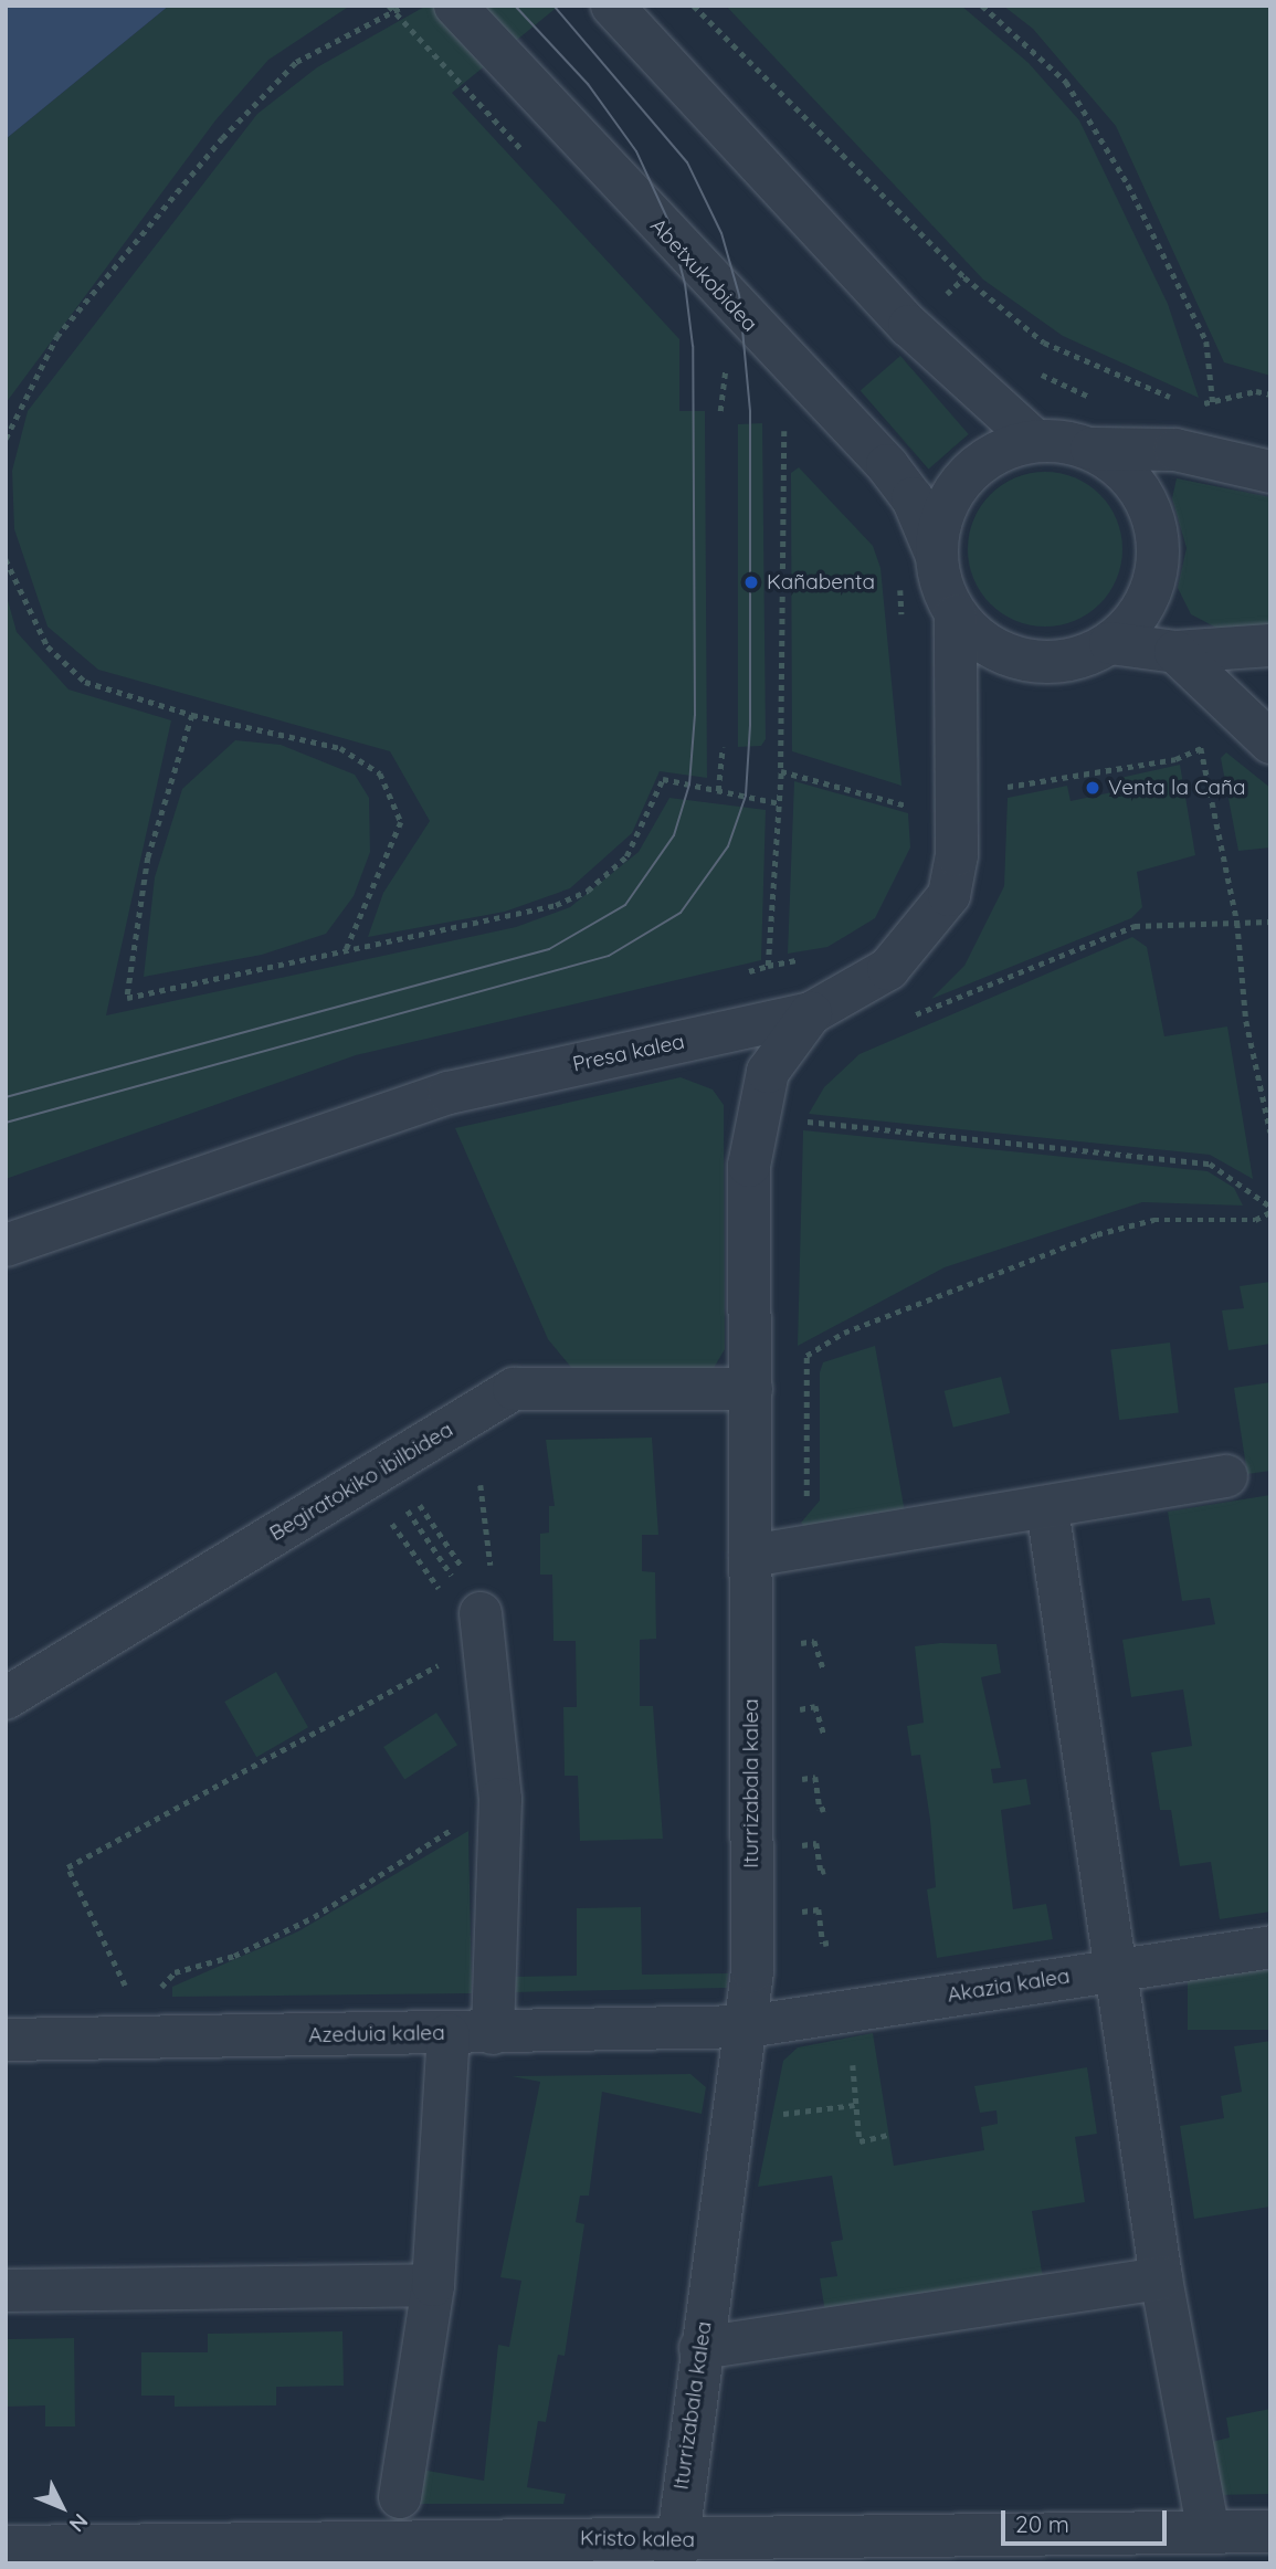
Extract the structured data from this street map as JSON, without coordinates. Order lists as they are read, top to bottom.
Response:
{
  "streets": {
    "street": [
      "Abetxukobidea",
      "Presa kalea",
      "Begiratokiko ibilbidea",
      "Iturrizabala kalea",
      "Akazia kalea",
      "Azeduia kalea",
      "Kristo kalea"
    ]
  },
  "crossings": [
    ["Abetxukobidea", "Presa kalea"],
    ["Presa kalea", "Iturrizabala kalea"],
    ["Begiratokiko ibilbidea", "Iturrizabala kalea"],
    ["Iturrizabala kalea", "Akazia kalea"],
    ["Iturrizabala kalea", "Azeduia kalea"],
    ["Iturrizabala kalea", "Kristo kalea"],
    ["Akazia kalea", "Azeduia kalea"]
  ],
  "places": ["Kañabenta", "Venta la Caña"],
  "scale_bar": "20 m",
  "north": "bottom right"
}
